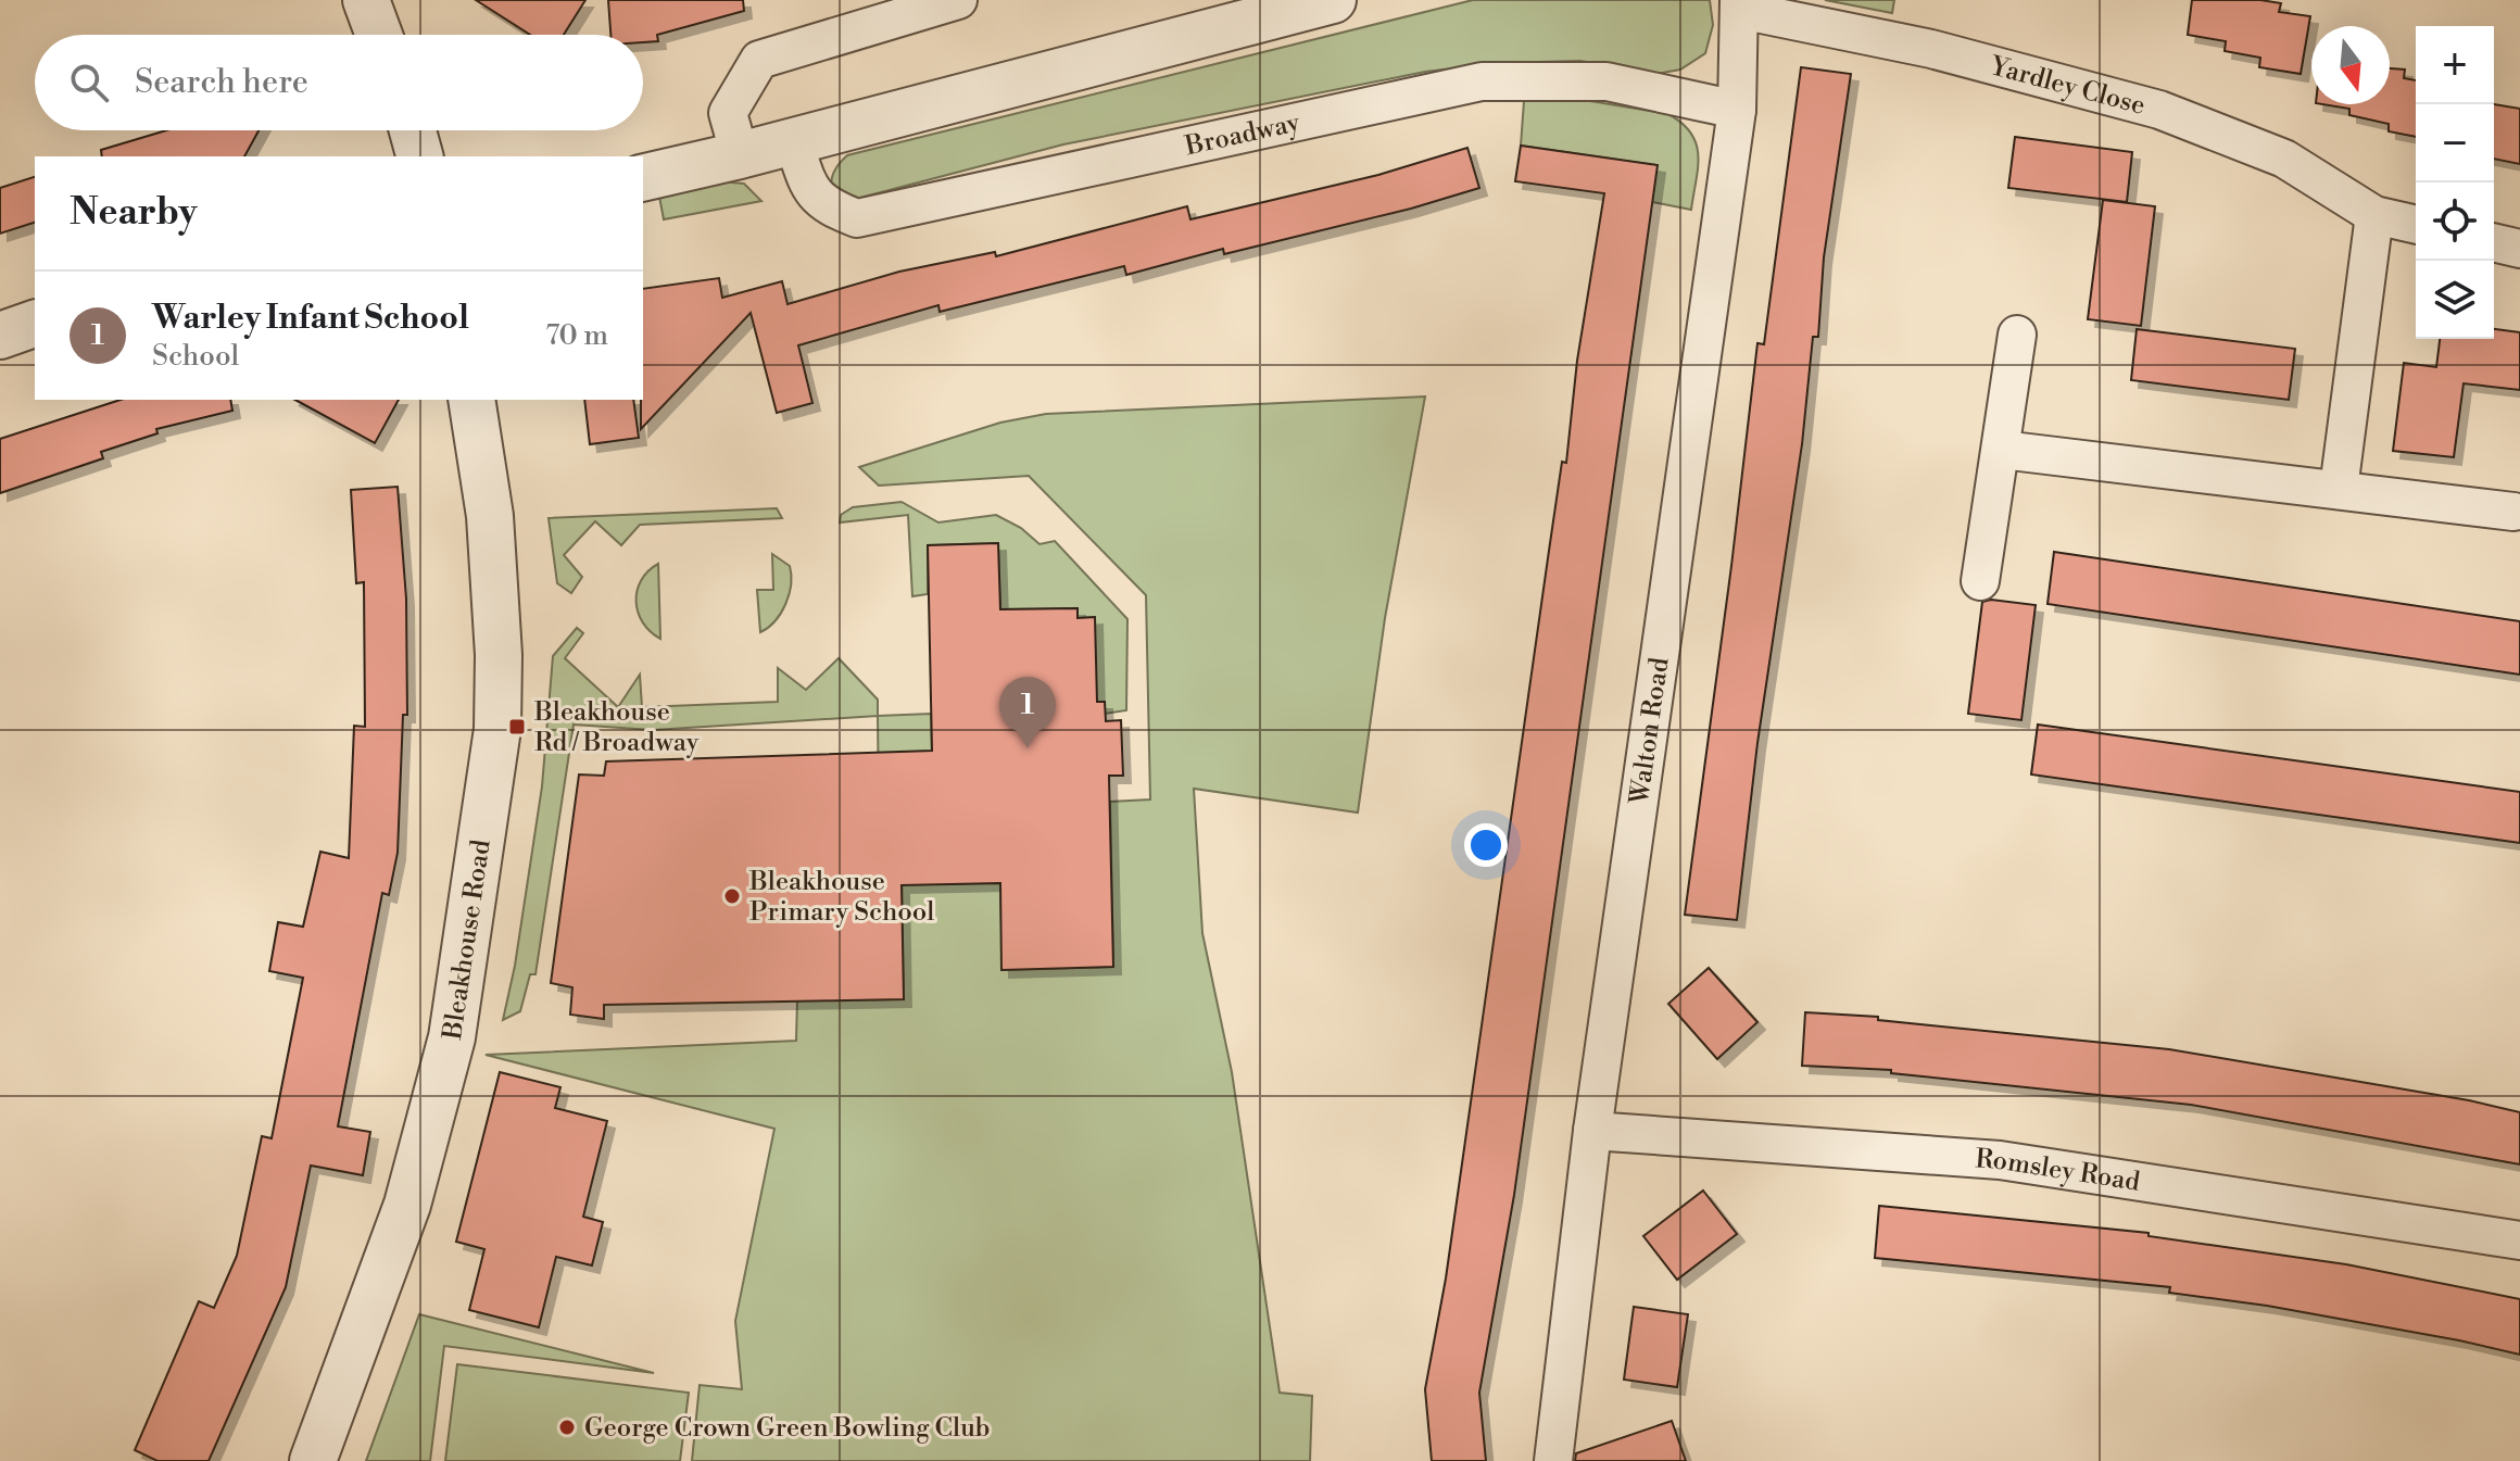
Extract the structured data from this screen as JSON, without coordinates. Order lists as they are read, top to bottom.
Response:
{
  "streets": {
    "street": [
      "Yardley Close",
      "Broadway",
      "Walton Road",
      "Bleakhouse Road",
      "Romsley Road"
    ]
  },
  "crossings": [
    ["Yardley Close", "Walton Road"],
    ["Broadway", "Walton Road"],
    ["Walton Road", "Romsley Road"]
  ],
  "places": {
    "transit": ["Bleakhouse Rd / Broadway"],
    "other": ["Bleakhouse Primary School", "George Crown Green Bowling Club"]
  },
  "north": "bottom",
  "page": {
    "map_buttons": ["+", "−"],
    "search": "Search here",
    "heading": "Nearby",
    "list": [
      {
        "mark": "1",
        "name": "Warley Infant School",
        "note": "School",
        "value": "70 m"
      }
    ],
    "pins": "1"
  }
}
